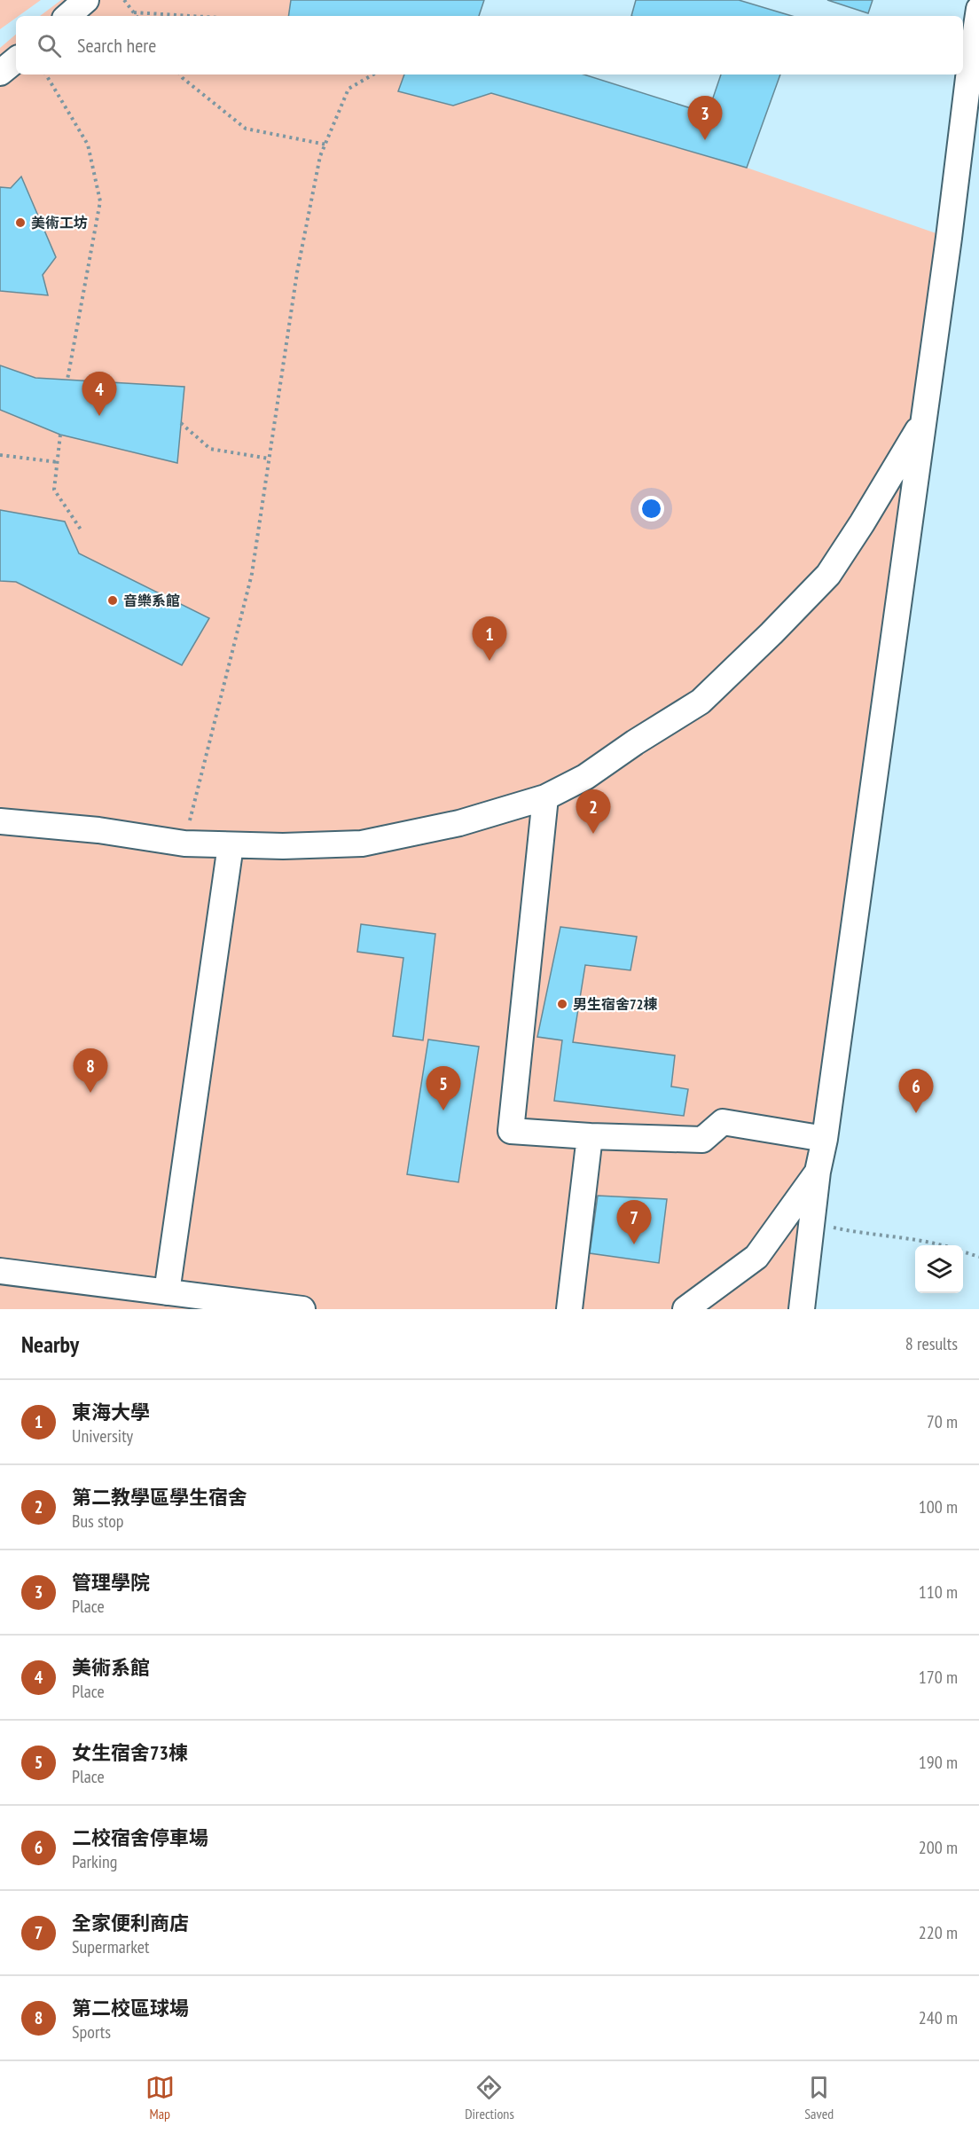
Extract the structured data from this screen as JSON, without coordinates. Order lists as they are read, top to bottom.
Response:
{
  "places": ["美術工坊", "音樂系館", "男生宿舍72棟"],
  "page": {
    "search": "Search here",
    "pins": [
      "3",
      "4",
      "1",
      "2",
      "8",
      "5",
      "6",
      "7"
    ],
    "heading": ["Nearby", "8 results"],
    "list": [
      {
        "mark": "1",
        "name": "東海大學",
        "note": "University",
        "value": "70 m"
      },
      {
        "mark": "2",
        "name": "第二教學區學生宿舍",
        "note": "Bus stop",
        "value": "100 m"
      },
      {
        "mark": "3",
        "name": "管理學院",
        "note": "Place",
        "value": "110 m"
      },
      {
        "mark": "4",
        "name": "美術系館",
        "note": "Place",
        "value": "170 m"
      },
      {
        "mark": "5",
        "name": "女生宿舍73棟",
        "note": "Place",
        "value": "190 m"
      },
      {
        "mark": "6",
        "name": "二校宿舍停車場",
        "note": "Parking",
        "value": "200 m"
      },
      {
        "mark": "7",
        "name": "全家便利商店",
        "note": "Supermarket",
        "value": "220 m"
      },
      {
        "mark": "8",
        "name": "第二校區球場",
        "note": "Sports",
        "value": "240 m"
      }
    ],
    "nav": ["Map", "Directions", "Saved"]
  }
}
